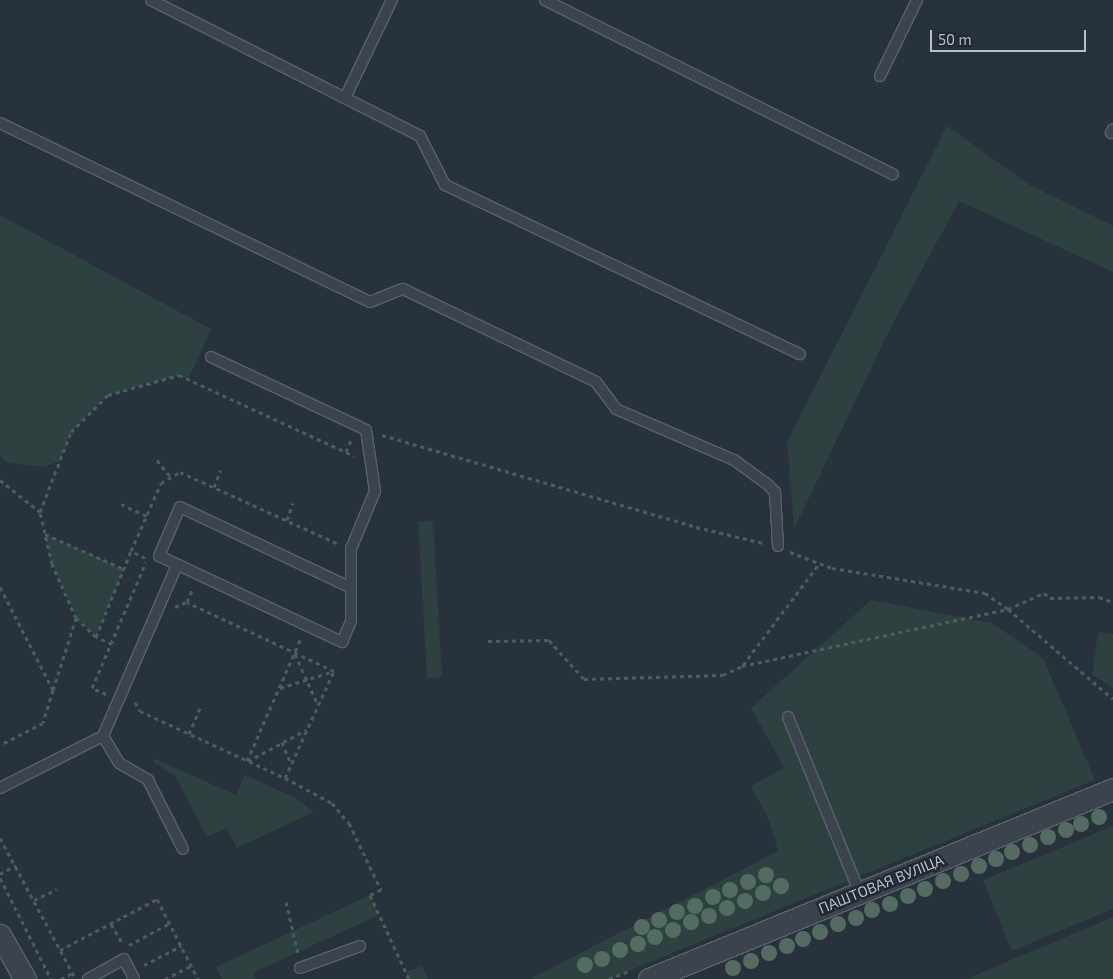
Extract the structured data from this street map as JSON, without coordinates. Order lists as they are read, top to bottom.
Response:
{
  "streets": {
    "street": ["ПАШТОВАЯ ВУЛІЦА"]
  },
  "scale_bar": "50 m"
}
